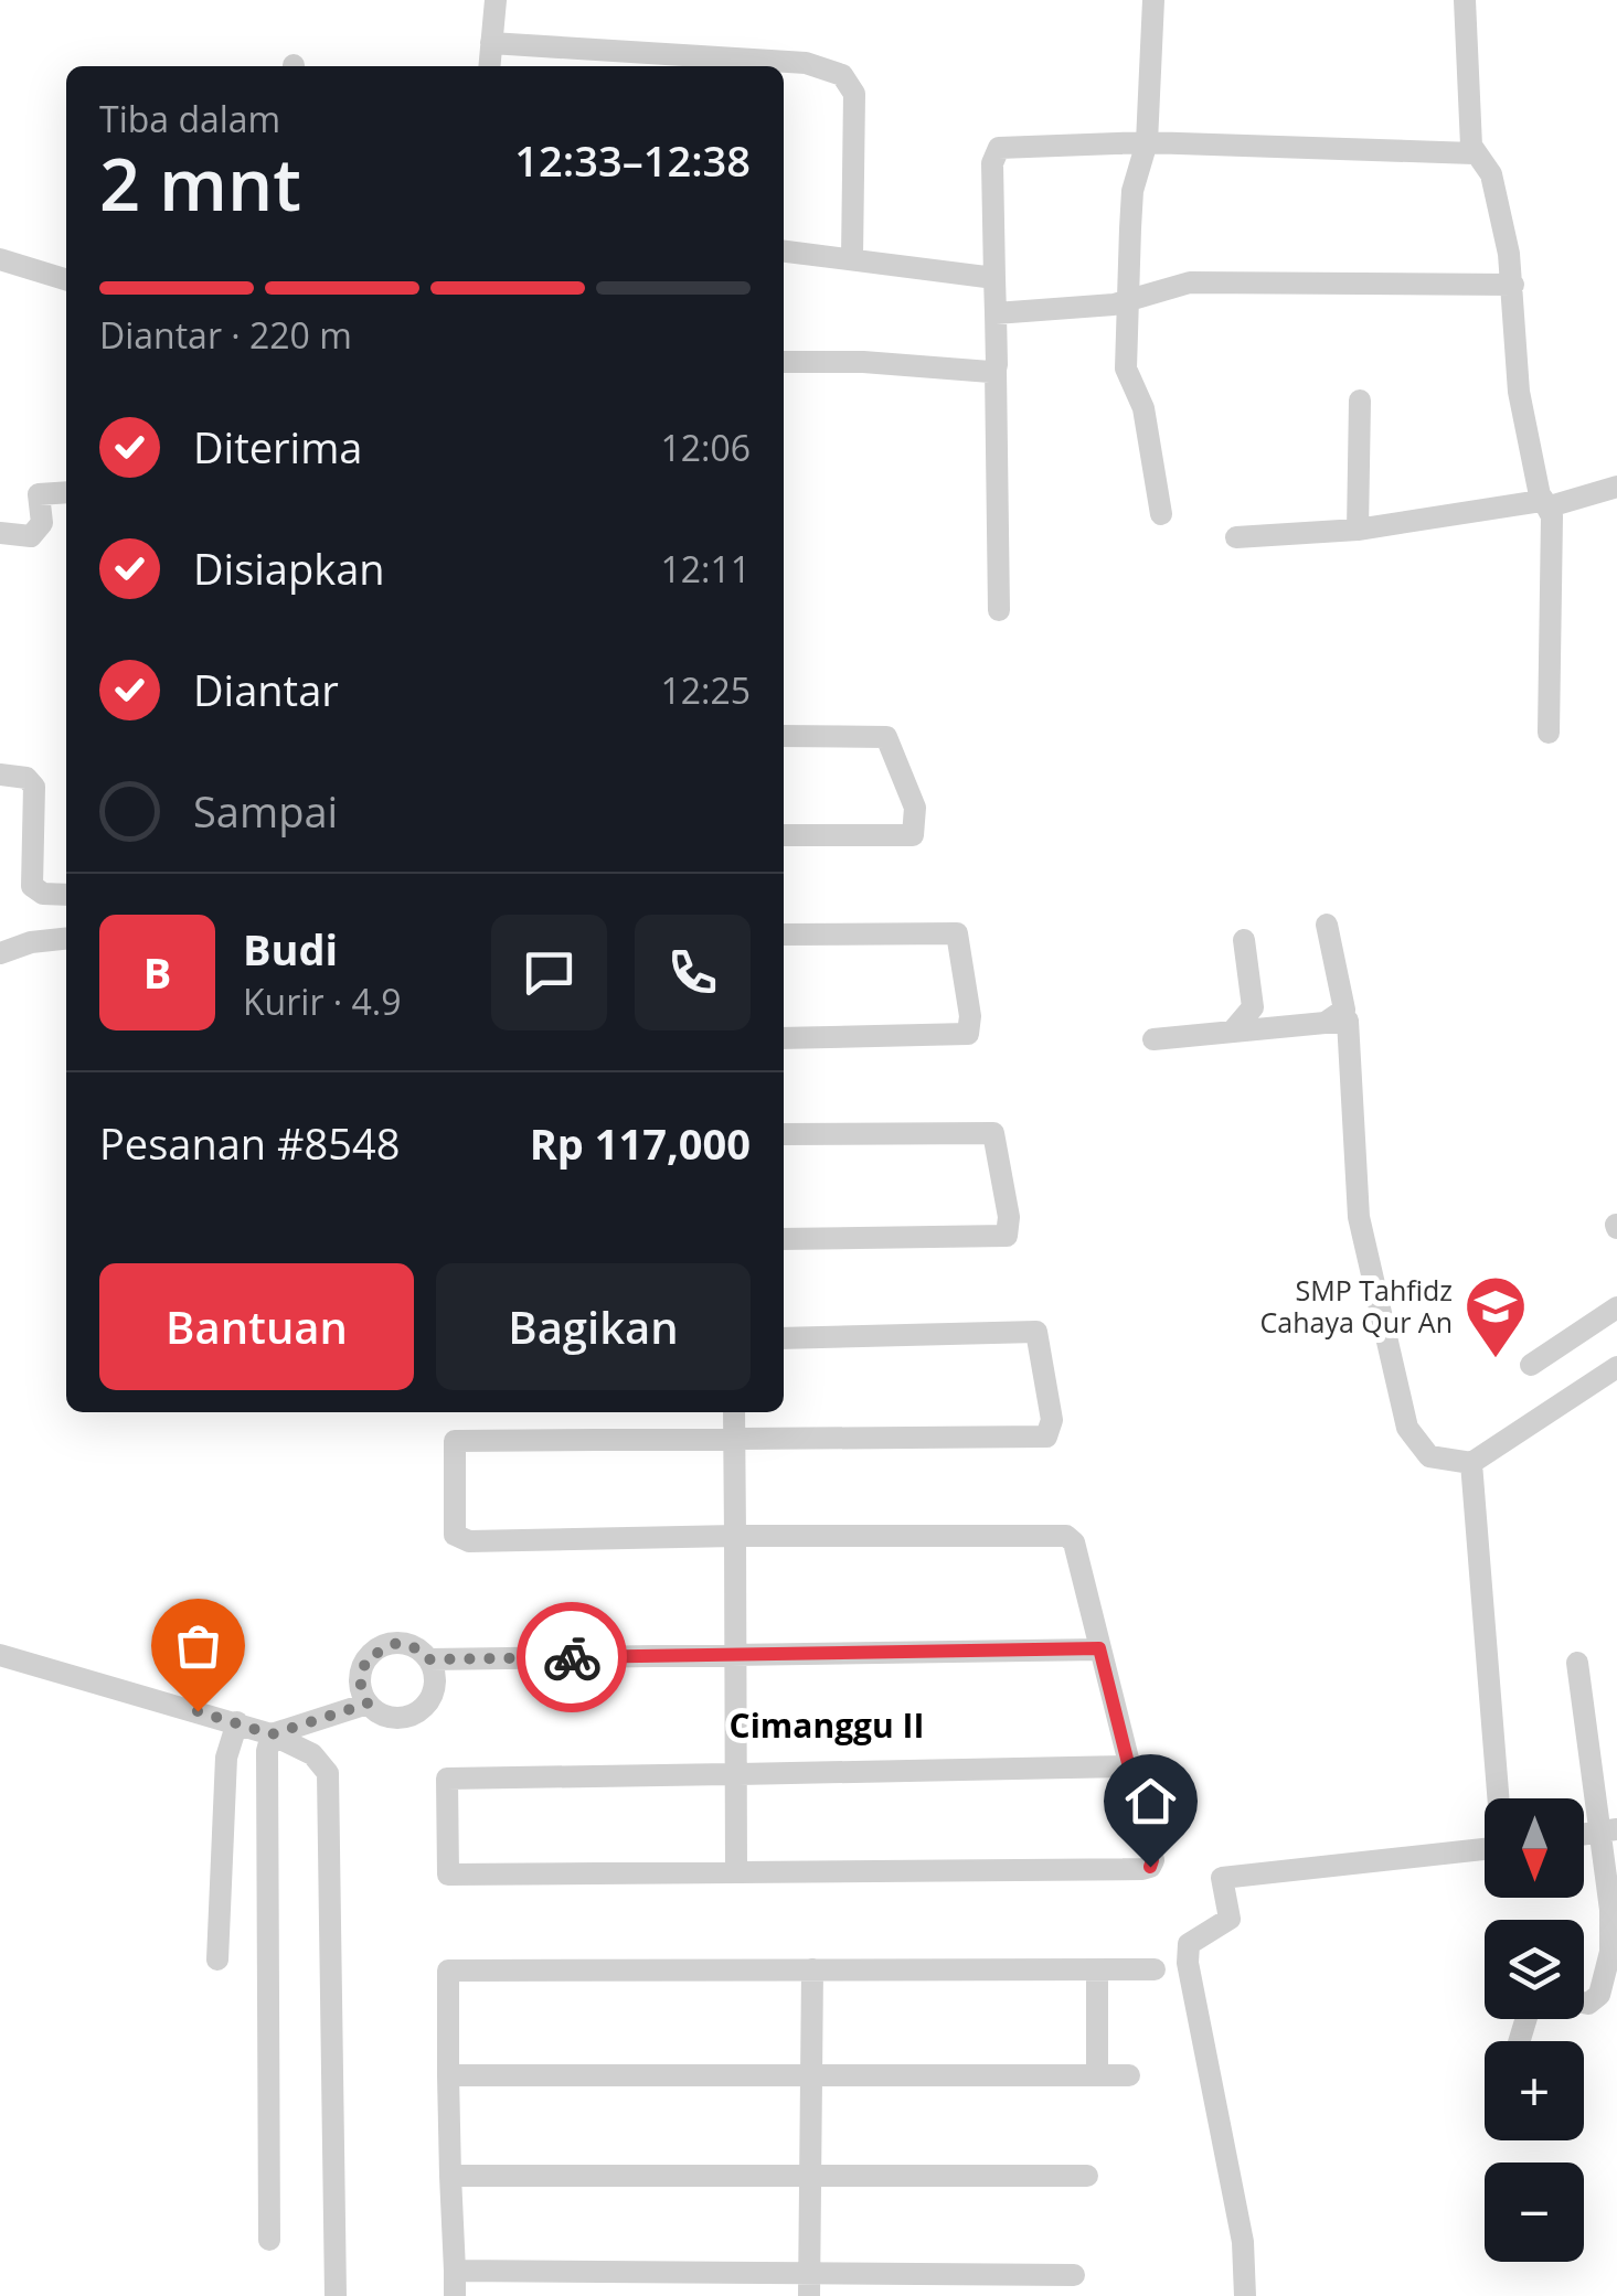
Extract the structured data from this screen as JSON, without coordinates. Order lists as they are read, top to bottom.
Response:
{
  "districts": ["Cimanggu II"],
  "places": {
    "school or university": ["SMP Tahfidz Cahaya Qur An"]
  },
  "north": "bottom",
  "page": {
    "heading": ["2 mnt", "Tiba dalam", "12:33–12:38"],
    "panel": [
      "Budi",
      "Kurir · 4.9",
      "Pesanan #8548",
      "Rp 117,000"
    ],
    "bar": "Diantar · 220 m",
    "list": [
      ["Diterima", "12:06"],
      ["Disiapkan", "12:11"],
      ["Diantar", "12:25"],
      "Sampai"
    ],
    "round": "B",
    "buttons": ["Bantuan", "Bagikan"],
    "map_buttons": ["+", "−"]
  }
}
